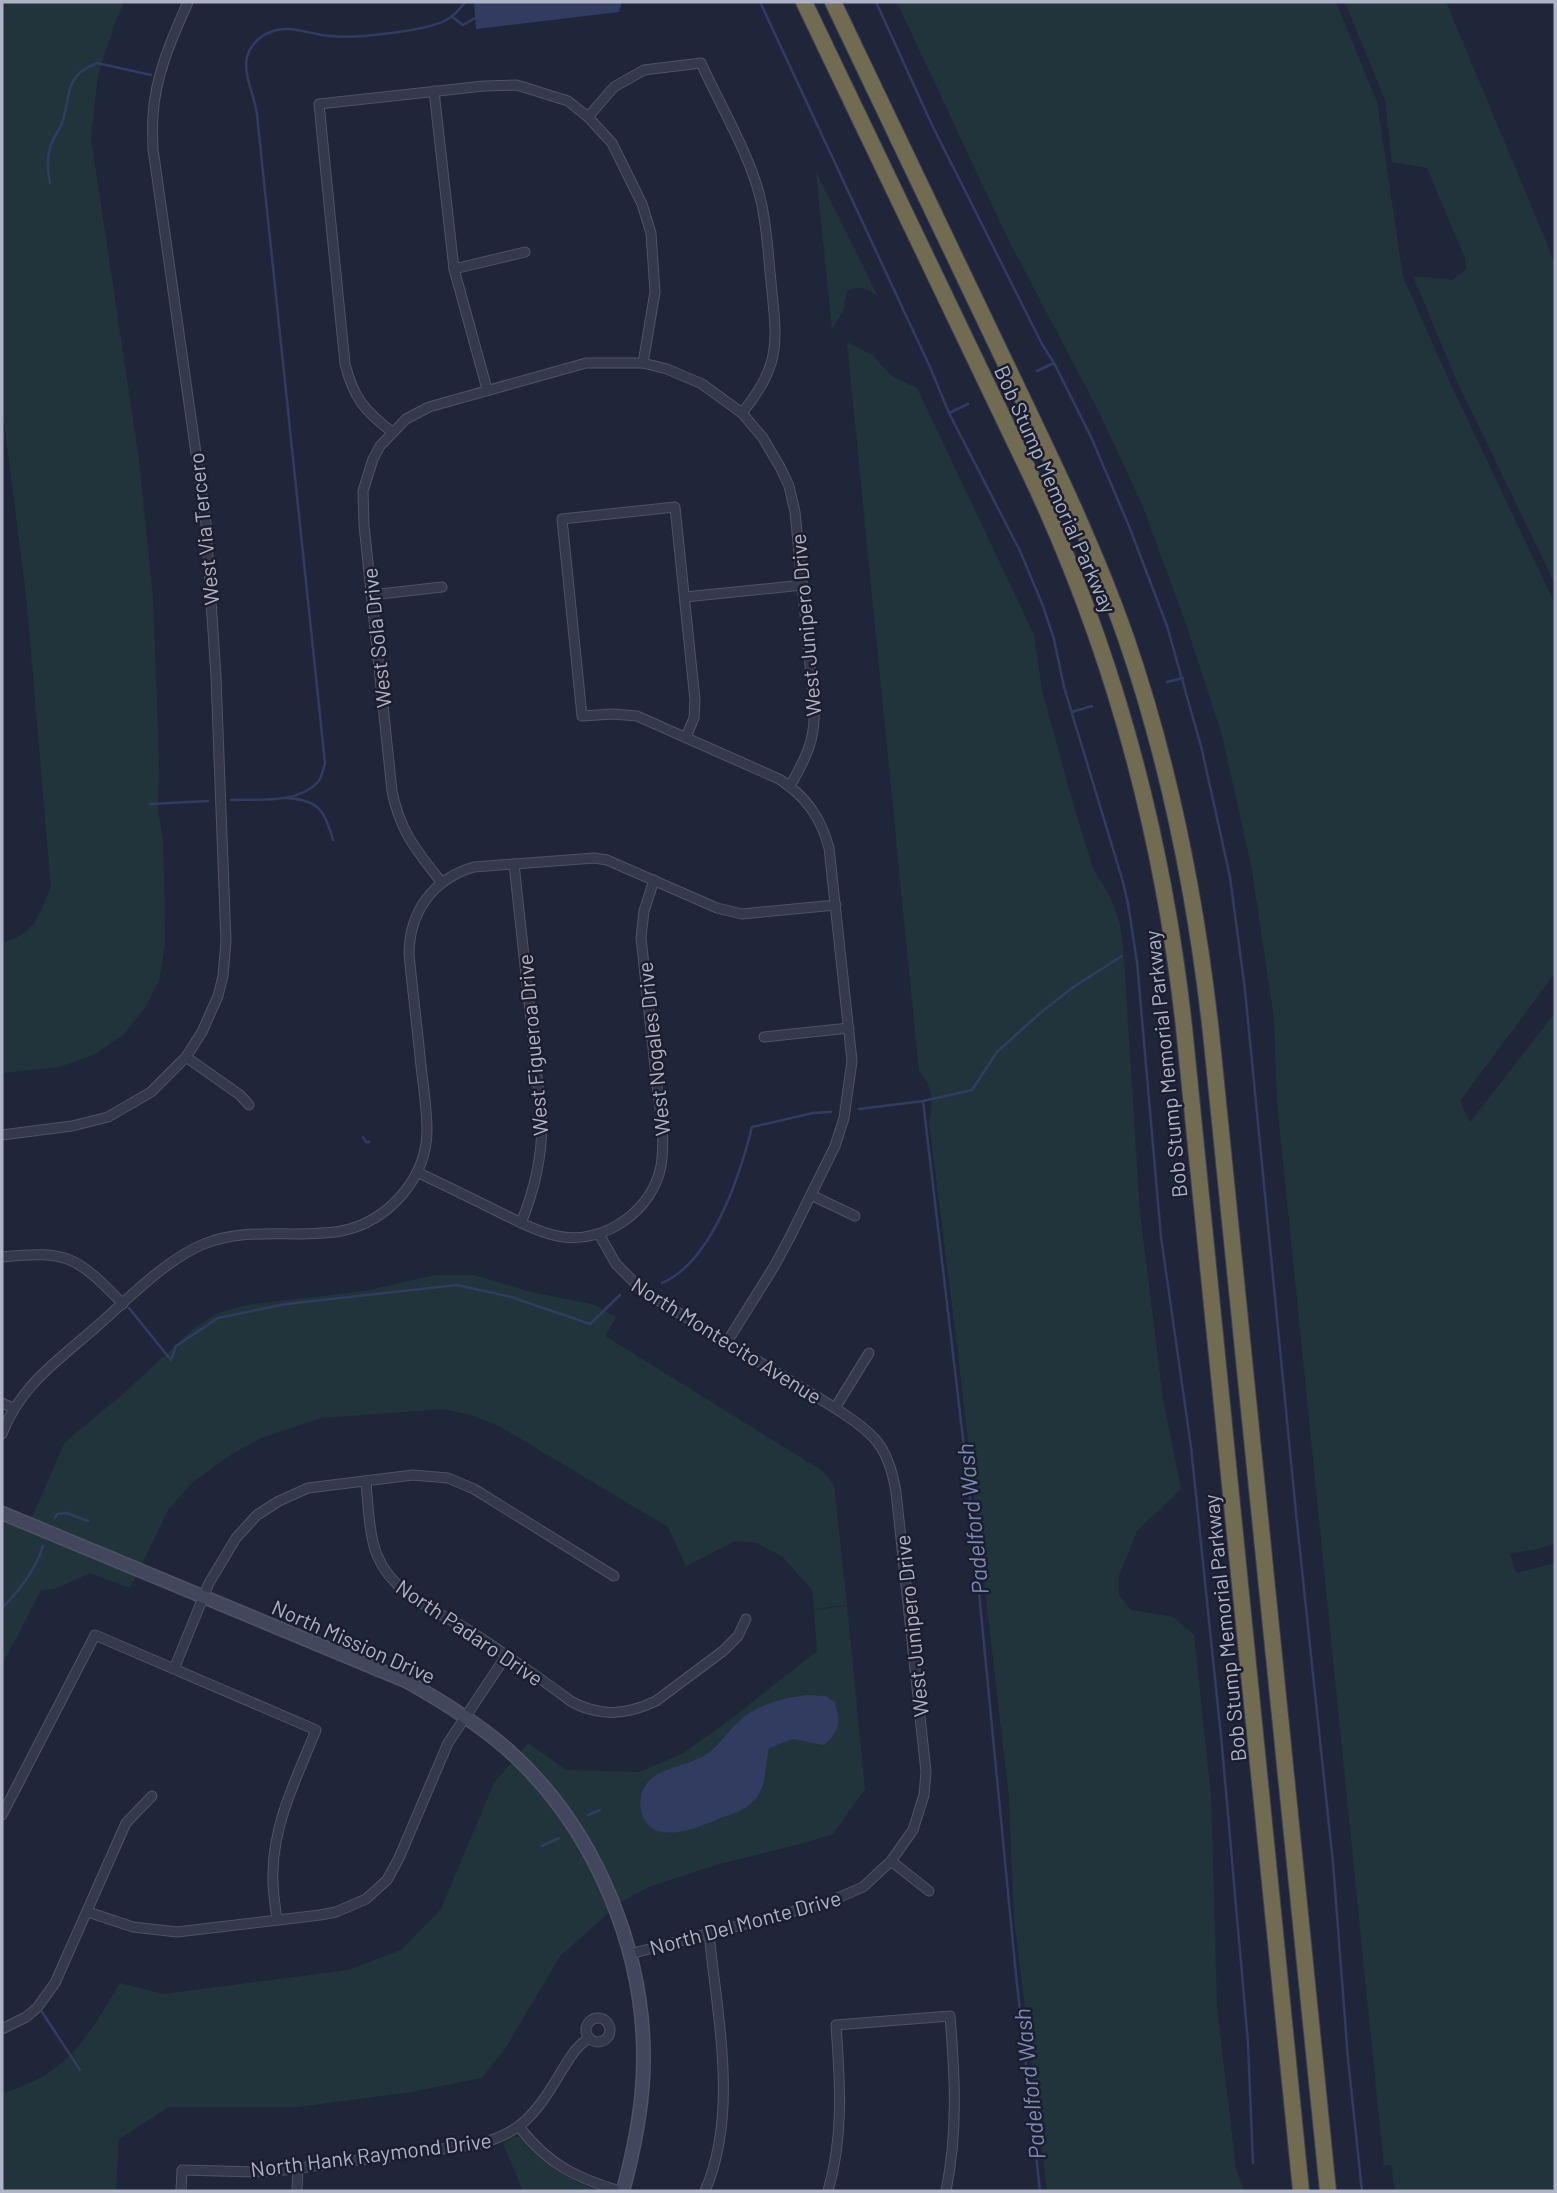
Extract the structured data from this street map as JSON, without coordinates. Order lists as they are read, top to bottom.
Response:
{
  "streets": {
    "highway": ["Bob Stump Memorial Parkway"],
    "street": [
      "West Via Tercero",
      "West Junipero Drive",
      "West Sola Drive",
      "West Figueroa Drive",
      "West Nogales Drive",
      "North Montecito Avenue",
      "North Padaro Drive",
      "North Mission Drive",
      "North Del Monte Drive",
      "North Hank Raymond Drive"
    ]
  },
  "crossings": [
    ["West Junipero Drive", "West Sola Drive"],
    ["West Junipero Drive", "North Montecito Avenue"],
    ["West Junipero Drive", "North Del Monte Drive"],
    ["West Nogales Drive", "North Montecito Avenue"],
    ["North Mission Drive", "North Del Monte Drive"],
    ["North Mission Drive", "North Hank Raymond Drive"]
  ],
  "water": ["Padelford Wash"]
}
